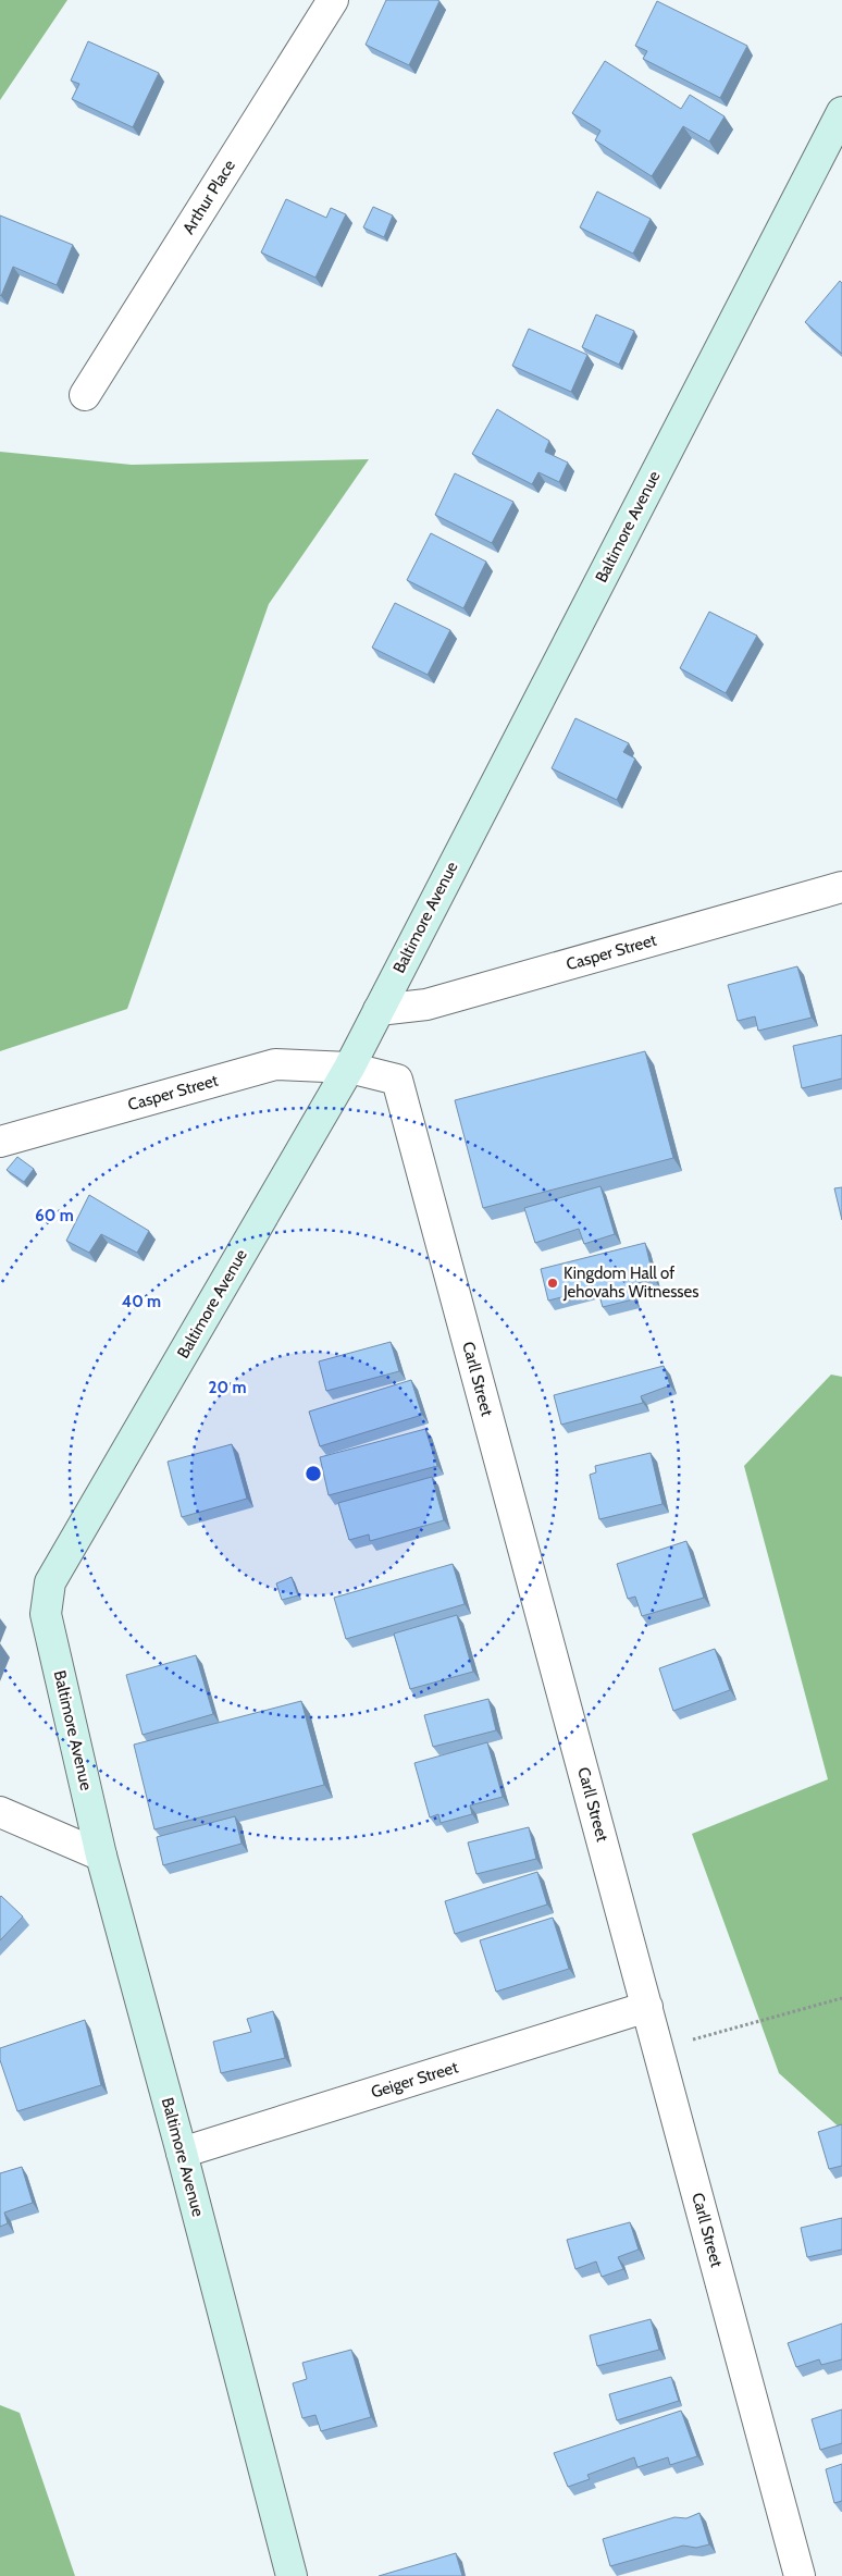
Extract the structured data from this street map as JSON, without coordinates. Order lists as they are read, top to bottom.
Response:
{
  "streets": {
    "street": [
      "Arthur Place",
      "Baltimore Avenue",
      "Casper Street",
      "Carll Street",
      "Geiger Street"
    ]
  },
  "crossings": [
    ["Baltimore Avenue", "Casper Street"],
    ["Baltimore Avenue", "Carll Street"],
    ["Baltimore Avenue", "Geiger Street"],
    ["Casper Street", "Carll Street"],
    ["Carll Street", "Geiger Street"]
  ],
  "places": ["Kingdom Hall of Jehovahs Witnesses"],
  "rings": ["60 m", "40 m", "20 m"]
}
